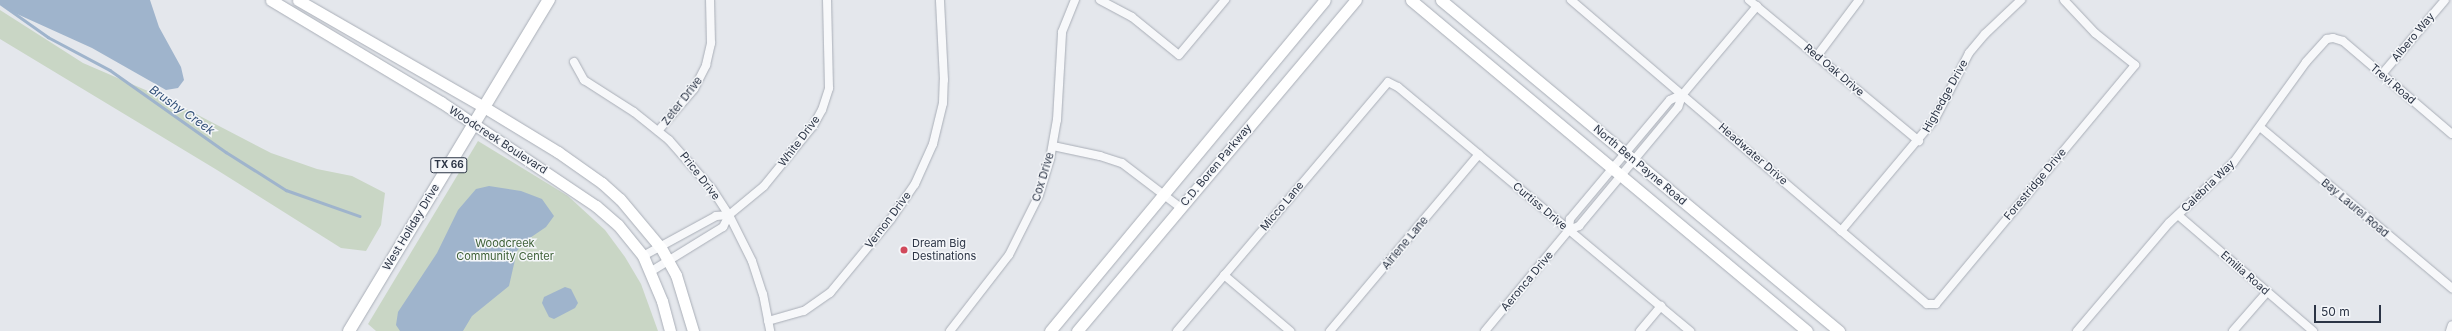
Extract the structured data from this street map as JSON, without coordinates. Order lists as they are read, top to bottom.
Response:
{
  "streets": {
    "main road": ["TX 66", "West Holiday Drive"],
    "street": [
      "Albero Way",
      "Red Oak Drive",
      "Trevi Road",
      "Highedge Drive",
      "Zeter Drive",
      "Woodcreek Boulevard",
      "White Drive",
      "Headwater Drive",
      "C.D. Boren Parkway",
      "North Ben Payne Road",
      "Price Drive",
      "Cox Drive",
      "Forestridge Drive",
      "Calebria Way",
      "Micco Lane",
      "Curtiss Drive",
      "Bay Laurel Road",
      "Vernon Drive",
      "Airlene Lane",
      "Emilia Road",
      "Aeronca Drive"
    ]
  },
  "crossings": [
    ["Albero Way", "Trevi Road"],
    ["Red Oak Drive", "Highedge Drive"],
    ["Red Oak Drive", "Aeronca Drive"],
    ["Trevi Road", "Calebria Way"],
    ["Highedge Drive", "Headwater Drive"],
    ["Zeter Drive", "Price Drive"],
    ["Woodcreek Boulevard", "White Drive"],
    ["Woodcreek Boulevard", "West Holiday Drive"],
    ["White Drive", "Price Drive"],
    ["Headwater Drive", "Forestridge Drive"],
    ["Headwater Drive", "Aeronca Drive"],
    ["North Ben Payne Road", "Aeronca Drive"],
    ["Price Drive", "Vernon Drive"],
    ["Calebria Way", "Bay Laurel Road"],
    ["Calebria Way", "Emilia Road"],
    ["Micco Lane", "Curtiss Drive"],
    ["Curtiss Drive", "Airlene Lane"],
    ["Curtiss Drive", "Aeronca Drive"]
  ],
  "water": ["Brushy Creek"],
  "parks": ["Woodcreek Community Center"],
  "places": ["Dream Big Destinations"],
  "scale_bar": "50 m"
}
